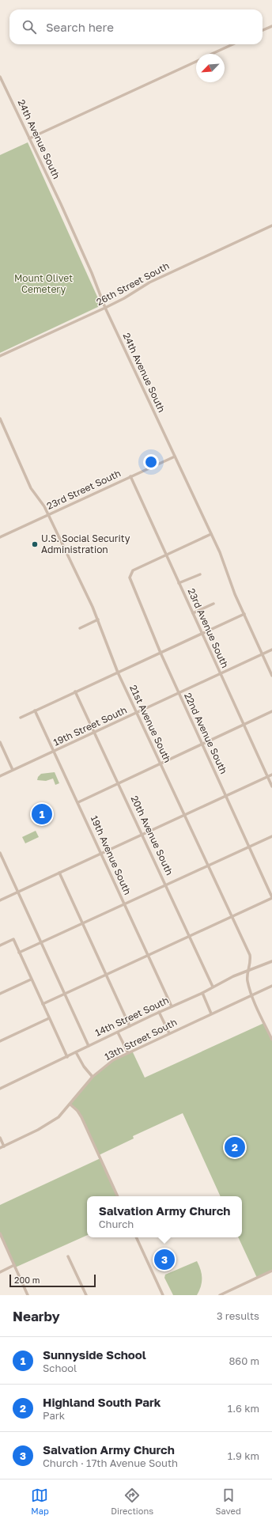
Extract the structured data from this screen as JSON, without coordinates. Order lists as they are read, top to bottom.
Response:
{
  "streets": {
    "street": [
      "24th Avenue South",
      "26th Street South",
      "23rd Street South",
      "23rd Avenue South",
      "21st Avenue South",
      "19th Street South",
      "22nd Avenue South",
      "20th Avenue South",
      "19th Avenue South",
      "14th Street South",
      "13th Street South"
    ]
  },
  "crossings": [
    ["24th Avenue South", "26th Street South"],
    ["24th Avenue South", "23rd Street South"],
    ["24th Avenue South", "19th Street South"],
    ["23rd Street South", "23rd Avenue South"],
    ["23rd Street South", "21st Avenue South"],
    ["23rd Avenue South", "19th Street South"],
    ["23rd Avenue South", "22nd Avenue South"],
    ["21st Avenue South", "19th Street South"],
    ["21st Avenue South", "14th Street South"],
    ["21st Avenue South", "13th Street South"],
    ["19th Street South", "22nd Avenue South"],
    ["19th Street South", "20th Avenue South"],
    ["19th Street South", "19th Avenue South"],
    ["20th Avenue South", "14th Street South"],
    ["19th Avenue South", "14th Street South"]
  ],
  "parks": ["Mount Olivet Cemetery"],
  "places": ["U.S. Social Security Administration"],
  "scale_bar": "200 m",
  "north": "bottom left",
  "page": {
    "search": "Search here",
    "pins": ["1", "2", "3"],
    "popup": ["Salvation Army Church", "Church"],
    "scale": "200 m",
    "heading": ["Nearby", "3 results"],
    "list": [
      {
        "mark": "1",
        "name": "Sunnyside School",
        "note": "School",
        "value": "860 m"
      },
      {
        "mark": "2",
        "name": "Highland South Park",
        "note": "Park",
        "value": "1.6 km"
      },
      {
        "mark": "3",
        "name": "Salvation Army Church",
        "note": "Church · 17th Avenue South",
        "value": "1.9 km"
      }
    ],
    "nav": ["Map", "Directions", "Saved"]
  }
}
